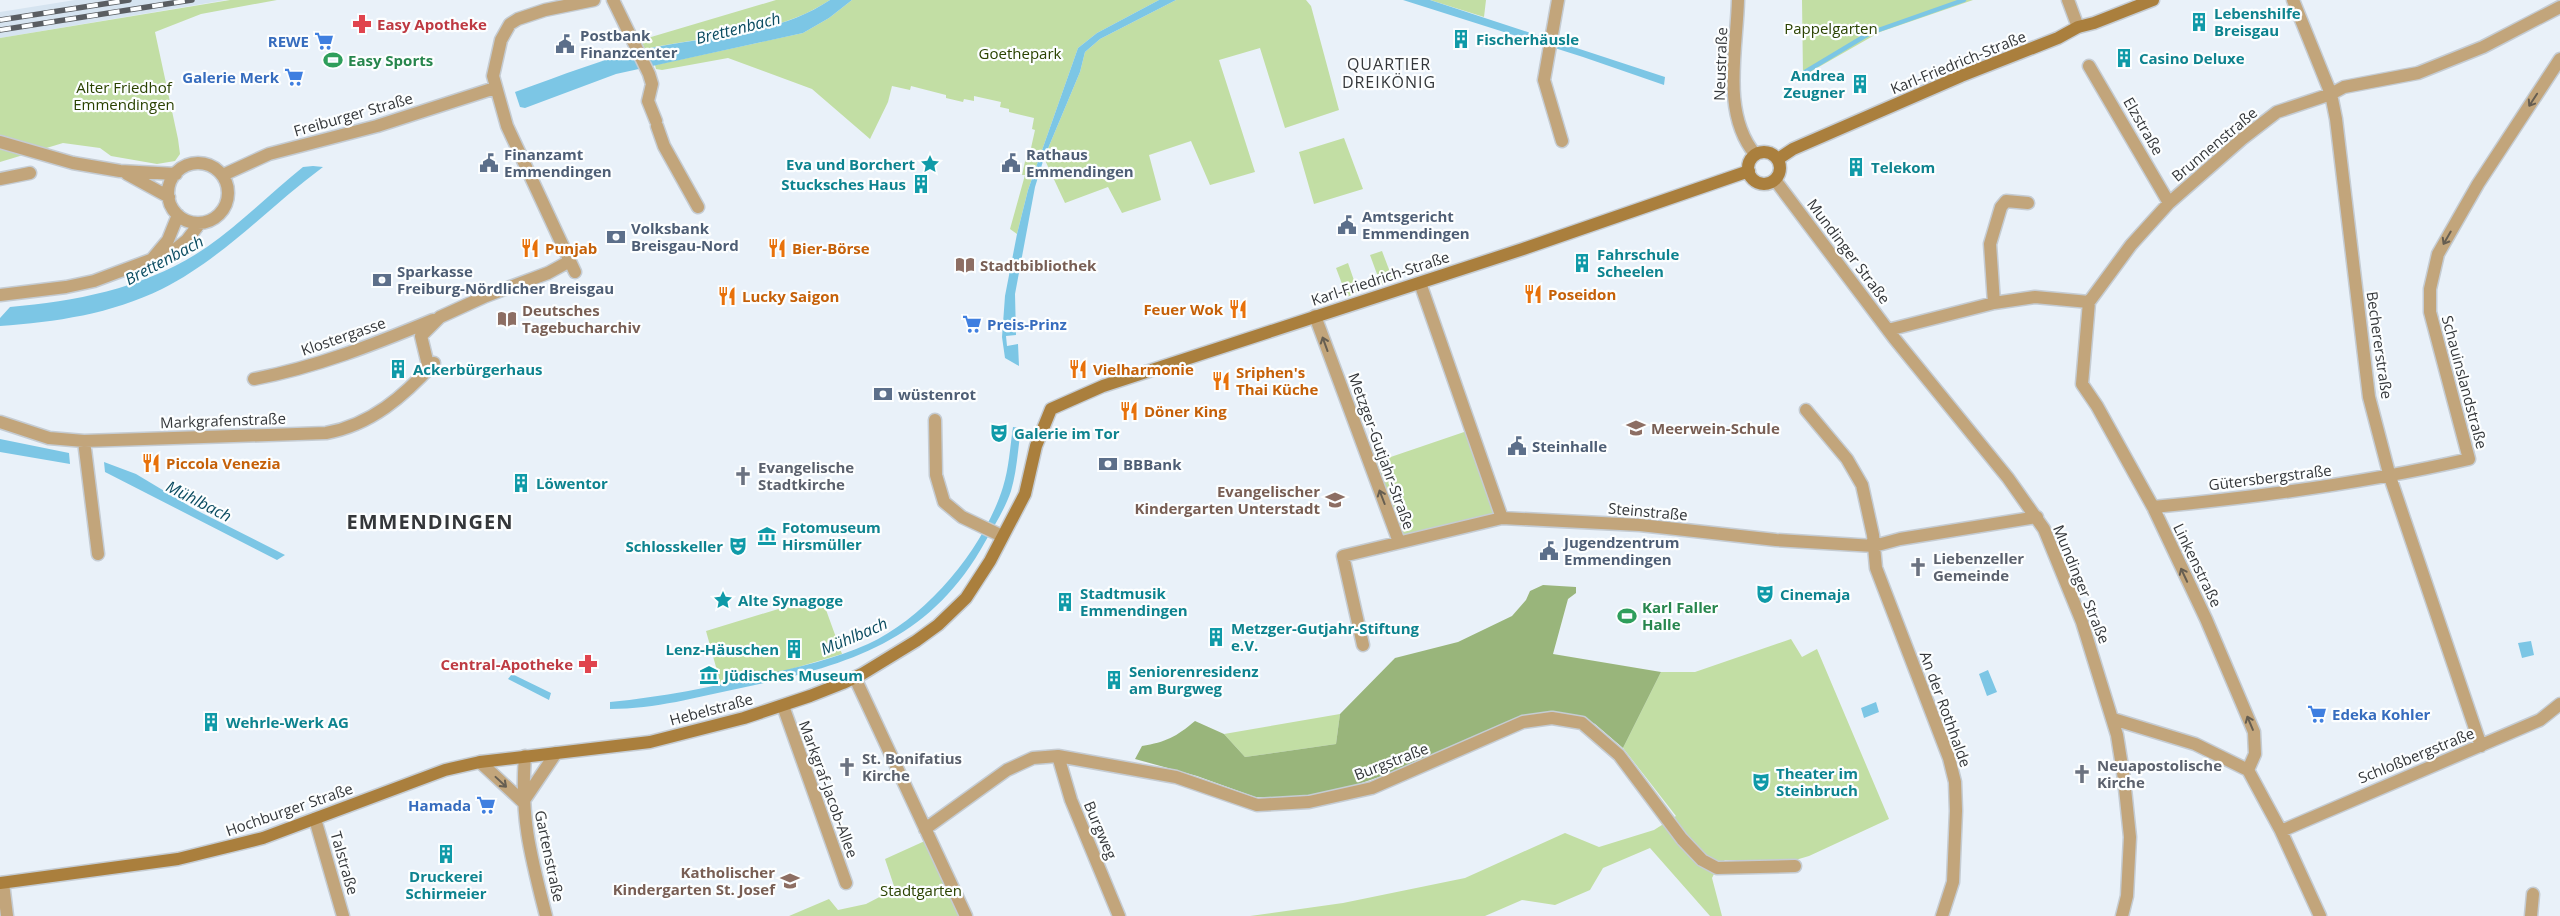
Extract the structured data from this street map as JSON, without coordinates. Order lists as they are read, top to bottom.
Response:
{
  "streets": {
    "street": [
      "Karl-Friedrich-Straße",
      "Neustraße",
      "Freiburger Straße",
      "Elzstraße",
      "Brunnenstraße",
      "Mundinger Straße",
      "Klostergasse",
      "Bechererstraße",
      "Schauinslandstraße",
      "Markgrafenstraße",
      "Metzger-Gutjahr-Straße",
      "Gütersbergstraße",
      "Steinstraße",
      "Linkenstraße",
      "Hebelstraße",
      "An der Rothhalde",
      "Schloßbergstraße",
      "Burgstraße",
      "Markgraf-Jacob-Allee",
      "Hochburger Straße",
      "Burgweg",
      "Gartenstraße",
      "Talstraße"
    ]
  },
  "crossings": [
    ["Karl-Friedrich-Straße", "Neustraße"],
    ["Karl-Friedrich-Straße", "Mundinger Straße"],
    ["Karl-Friedrich-Straße", "Metzger-Gutjahr-Straße"],
    ["Karl-Friedrich-Straße", "Hebelstraße"],
    ["Neustraße", "Mundinger Straße"],
    ["Freiburger Straße", "Markgrafenstraße"],
    ["Elzstraße", "Brunnenstraße"],
    ["Brunnenstraße", "Bechererstraße"],
    ["Brunnenstraße", "Linkenstraße"],
    ["Mundinger Straße", "Steinstraße"],
    ["Klostergasse", "Markgrafenstraße"],
    ["Bechererstraße", "Schauinslandstraße"],
    ["Bechererstraße", "Gütersbergstraße"],
    ["Bechererstraße", "Schloßbergstraße"],
    ["Schauinslandstraße", "Gütersbergstraße"],
    ["Metzger-Gutjahr-Straße", "Steinstraße"],
    ["Gütersbergstraße", "Linkenstraße"],
    ["Steinstraße", "An der Rothhalde"],
    ["Hebelstraße", "Markgraf-Jacob-Allee"],
    ["Hebelstraße", "Hochburger Straße"],
    ["Hebelstraße", "Gartenstraße"],
    ["Burgstraße", "Burgweg"],
    ["Hochburger Straße", "Gartenstraße"],
    ["Hochburger Straße", "Talstraße"]
  ],
  "one_way": ["Schauinslandstraße", "Linkenstraße"],
  "districts": ["QUARTIER DREIKÖNIG", "EMMENDINGEN"],
  "water": ["Brettenbach", "Mühlbach"],
  "parks": [
    "Pappelgarten",
    "Goethepark",
    "Alter Friedhof Emmendingen",
    "Stadtgarten"
  ],
  "places": {
    "building": [
      "Lebenshilfe Breisgau",
      "Fischerhäusle",
      "Casino Deluxe",
      "Andrea Zeugner",
      "Telekom",
      "Stucksches Haus",
      "Fahrschule Scheelen",
      "Ackerbürgerhaus",
      "Löwentor",
      "Stadtmusik Emmendingen",
      "Metzger-Gutjahr-Stiftung e.V.",
      "Lenz-Häuschen",
      "Seniorenresidenz am Burgweg",
      "Wehrle-Werk AG",
      "Druckerei Schirmeier"
    ],
    "pharmacy": ["Easy Apotheke", "Central-Apotheke"],
    "supermarket": [
      "REWE",
      "Galerie Merk",
      "Preis-Prinz",
      "Edeka Kohler",
      "Hamada"
    ],
    "public building": [
      "Postbank Finanzcenter",
      "Finanzamt Emmendingen",
      "Rathaus Emmendingen",
      "Amtsgericht Emmendingen",
      "Steinhalle",
      "Jugendzentrum Emmendingen"
    ],
    "sports": ["Easy Sports", "Karl Faller Halle"],
    "place": ["Eva und Borchert", "Alte Synagoge"],
    "bank": [
      "Volksbank Breisgau-Nord",
      "Sparkasse Freiburg-Nördlicher Breisgau",
      "wüstenrot",
      "BBBank"
    ],
    "restaurant": [
      "Punjab",
      "Bier-Börse",
      "Poseidon",
      "Lucky Saigon",
      "Feuer Wok",
      "Vielharmonie",
      "Sriphen's Thai Küche",
      "Döner King",
      "Piccola Venezia"
    ],
    "library": ["Stadtbibliothek", "Deutsches Tagebucharchiv"],
    "school or university": ["Meerwein-Schule", "Evangelischer Kindergarten Unterstadt", "Katholischer Kindergarten St. Josef"],
    "theatre": [
      "Galerie im Tor",
      "Schlosskeller",
      "Cinemaja",
      "Theater im Steinbruch"
    ],
    "church": [
      "Evangelische Stadtkirche",
      "Liebenzeller Gemeinde",
      "St. Bonifatius Kirche",
      "Neuapostolische Kirche"
    ],
    "museum": ["Fotomuseum Hirsmüller", "Jüdisches Museum"]
  }
}
